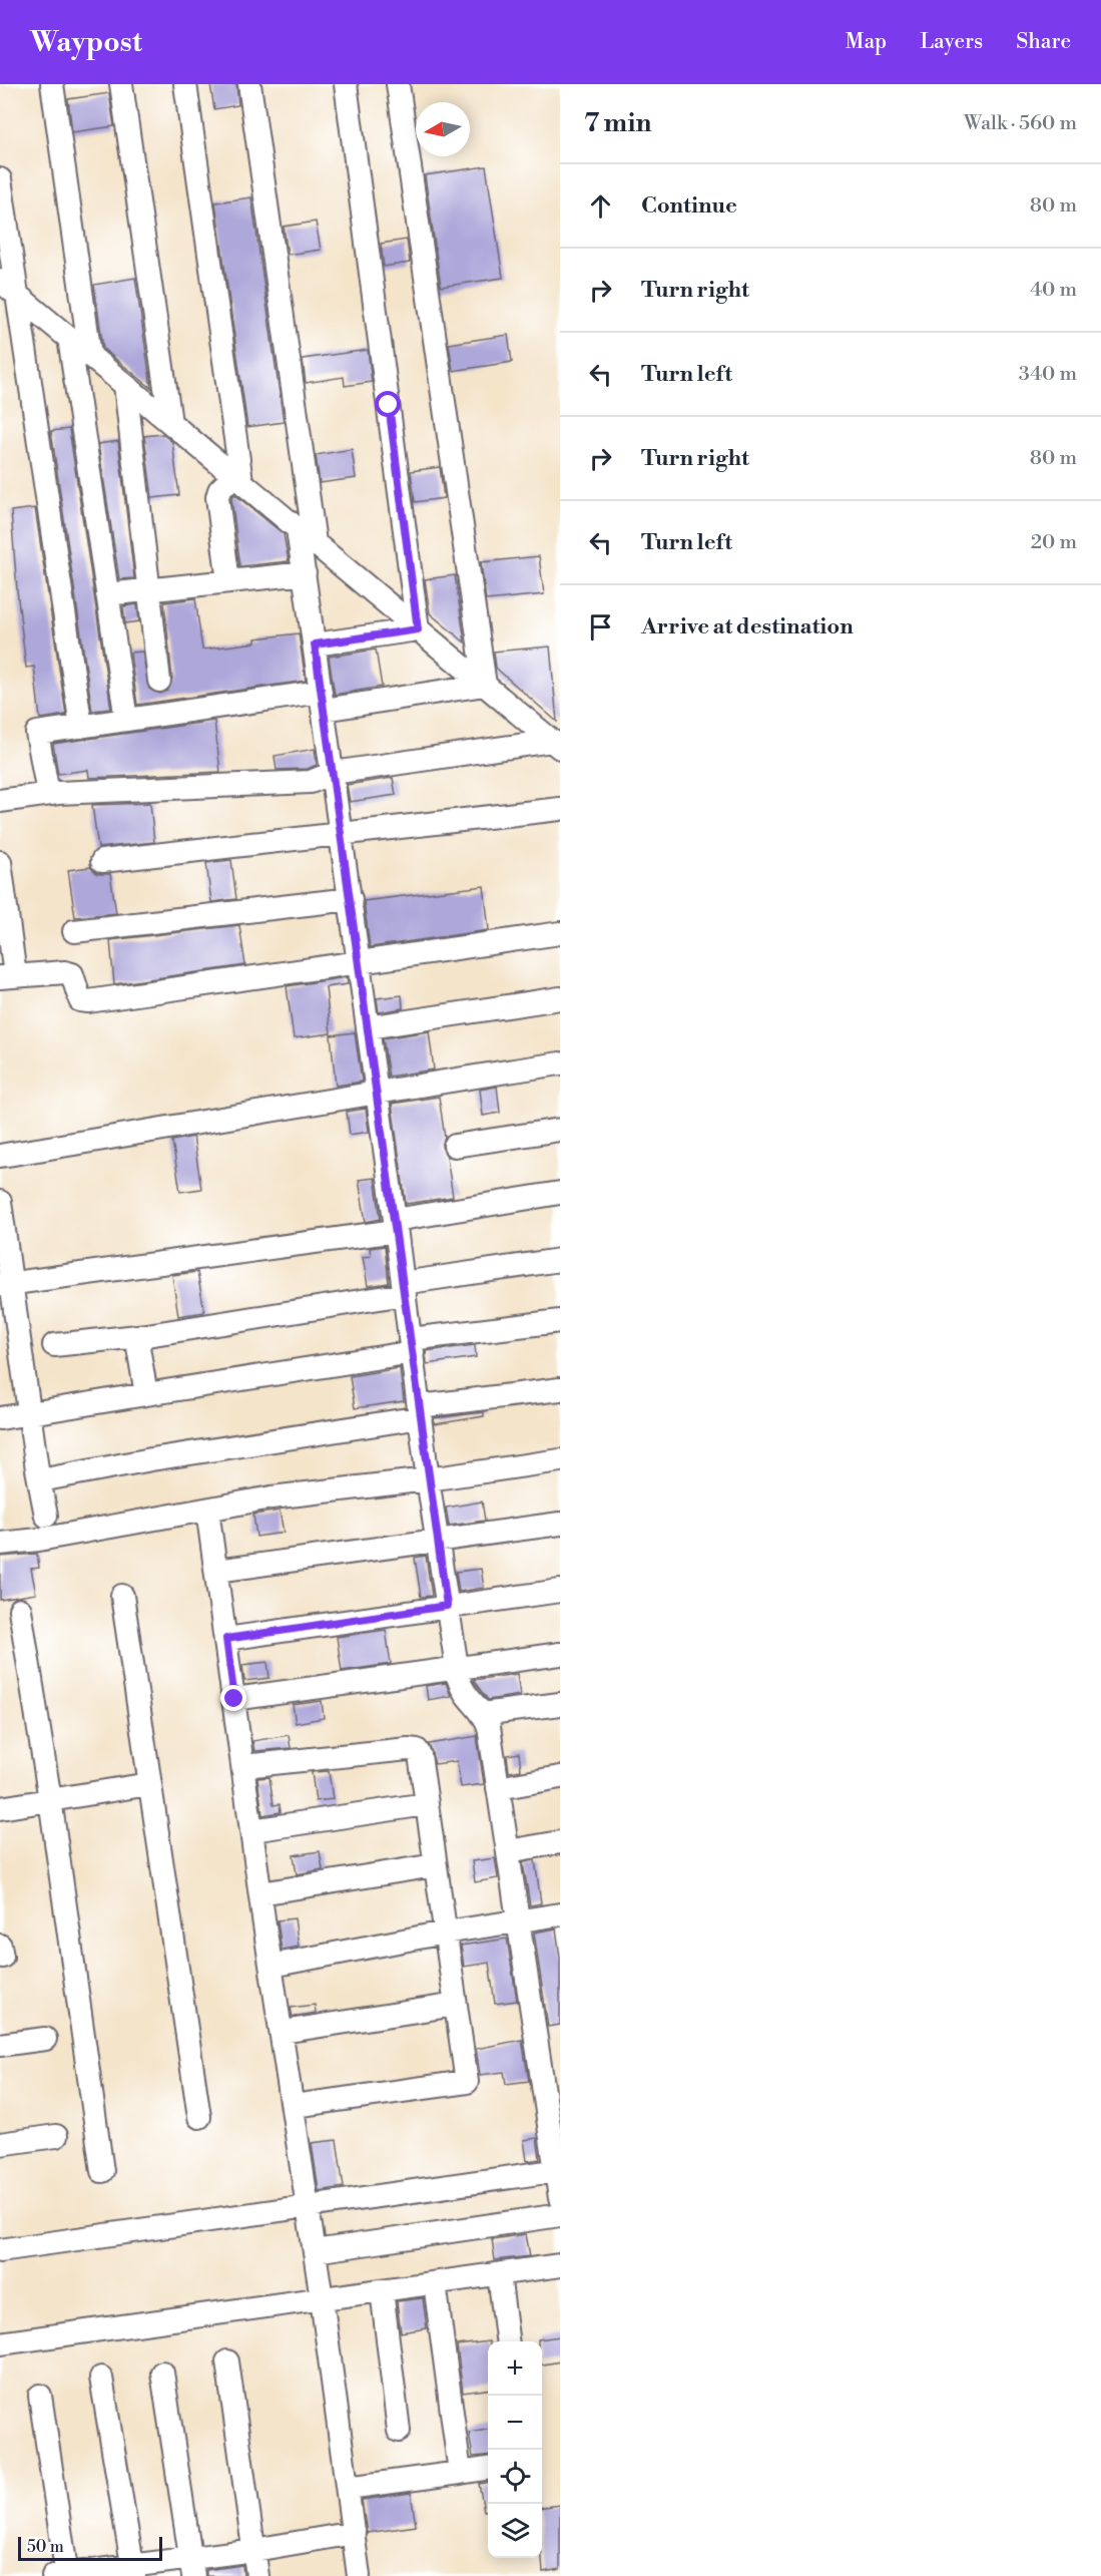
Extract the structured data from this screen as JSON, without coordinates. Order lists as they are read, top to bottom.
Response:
{
  "scale_bar": "50 m",
  "north": "left",
  "page": {
    "header": "Waypost",
    "nav": ["Map", "Layers", "Share"],
    "heading": ["7 min", "Walk · 560 m"],
    "list": [
      ["Continue", "80 m"],
      ["Turn right", "40 m"],
      ["Turn left", "340 m"],
      ["Turn right", "80 m"],
      ["Turn left", "20 m"],
      "Arrive at destination"
    ],
    "map_buttons": ["+", "−"],
    "scale": "50 m"
  }
}
